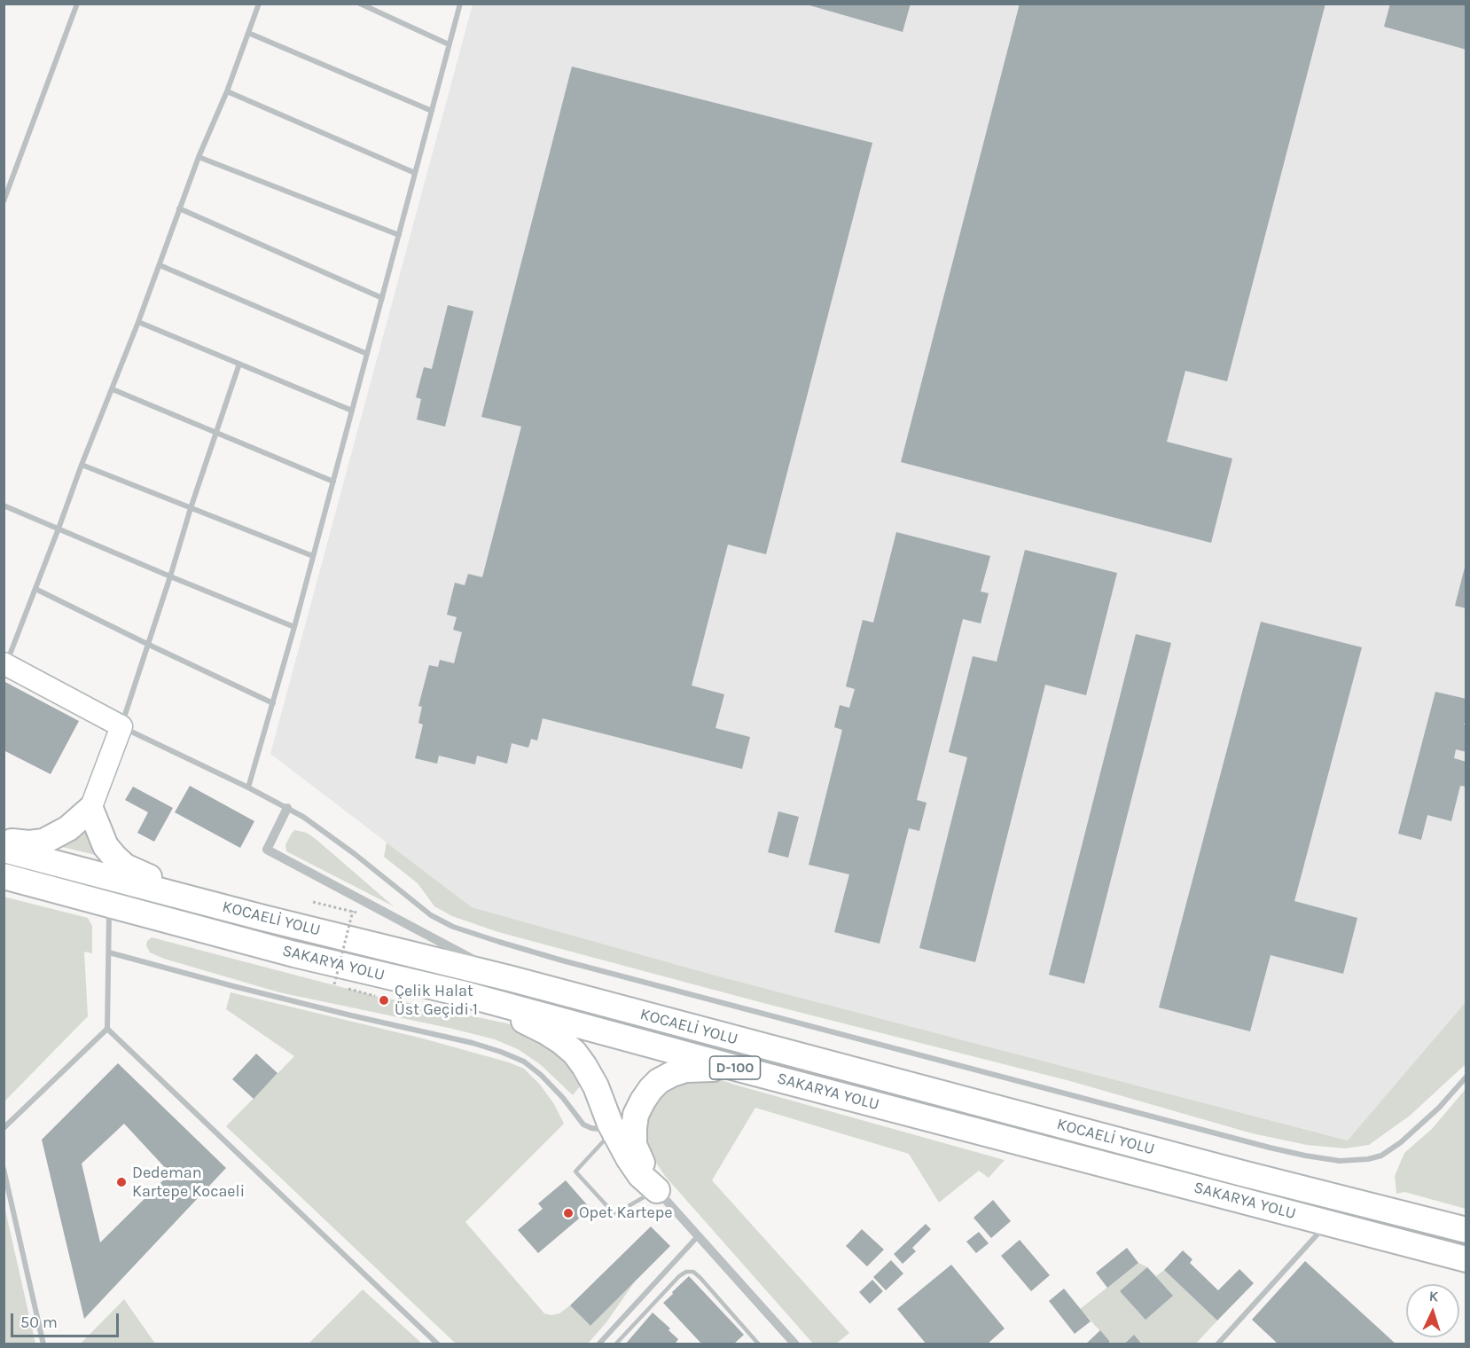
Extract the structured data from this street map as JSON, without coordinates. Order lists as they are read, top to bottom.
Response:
{
  "streets": {
    "highway": ["KOCAELİ YOLU", "SAKARYA YOLU", "D-100"]
  },
  "places": ["Çelik Halat Üst Geçidi 1", "Dedeman Kartepe Kocaeli", "Opet Kartepe"],
  "scale_bar": "50 m",
  "north": "top"
}
